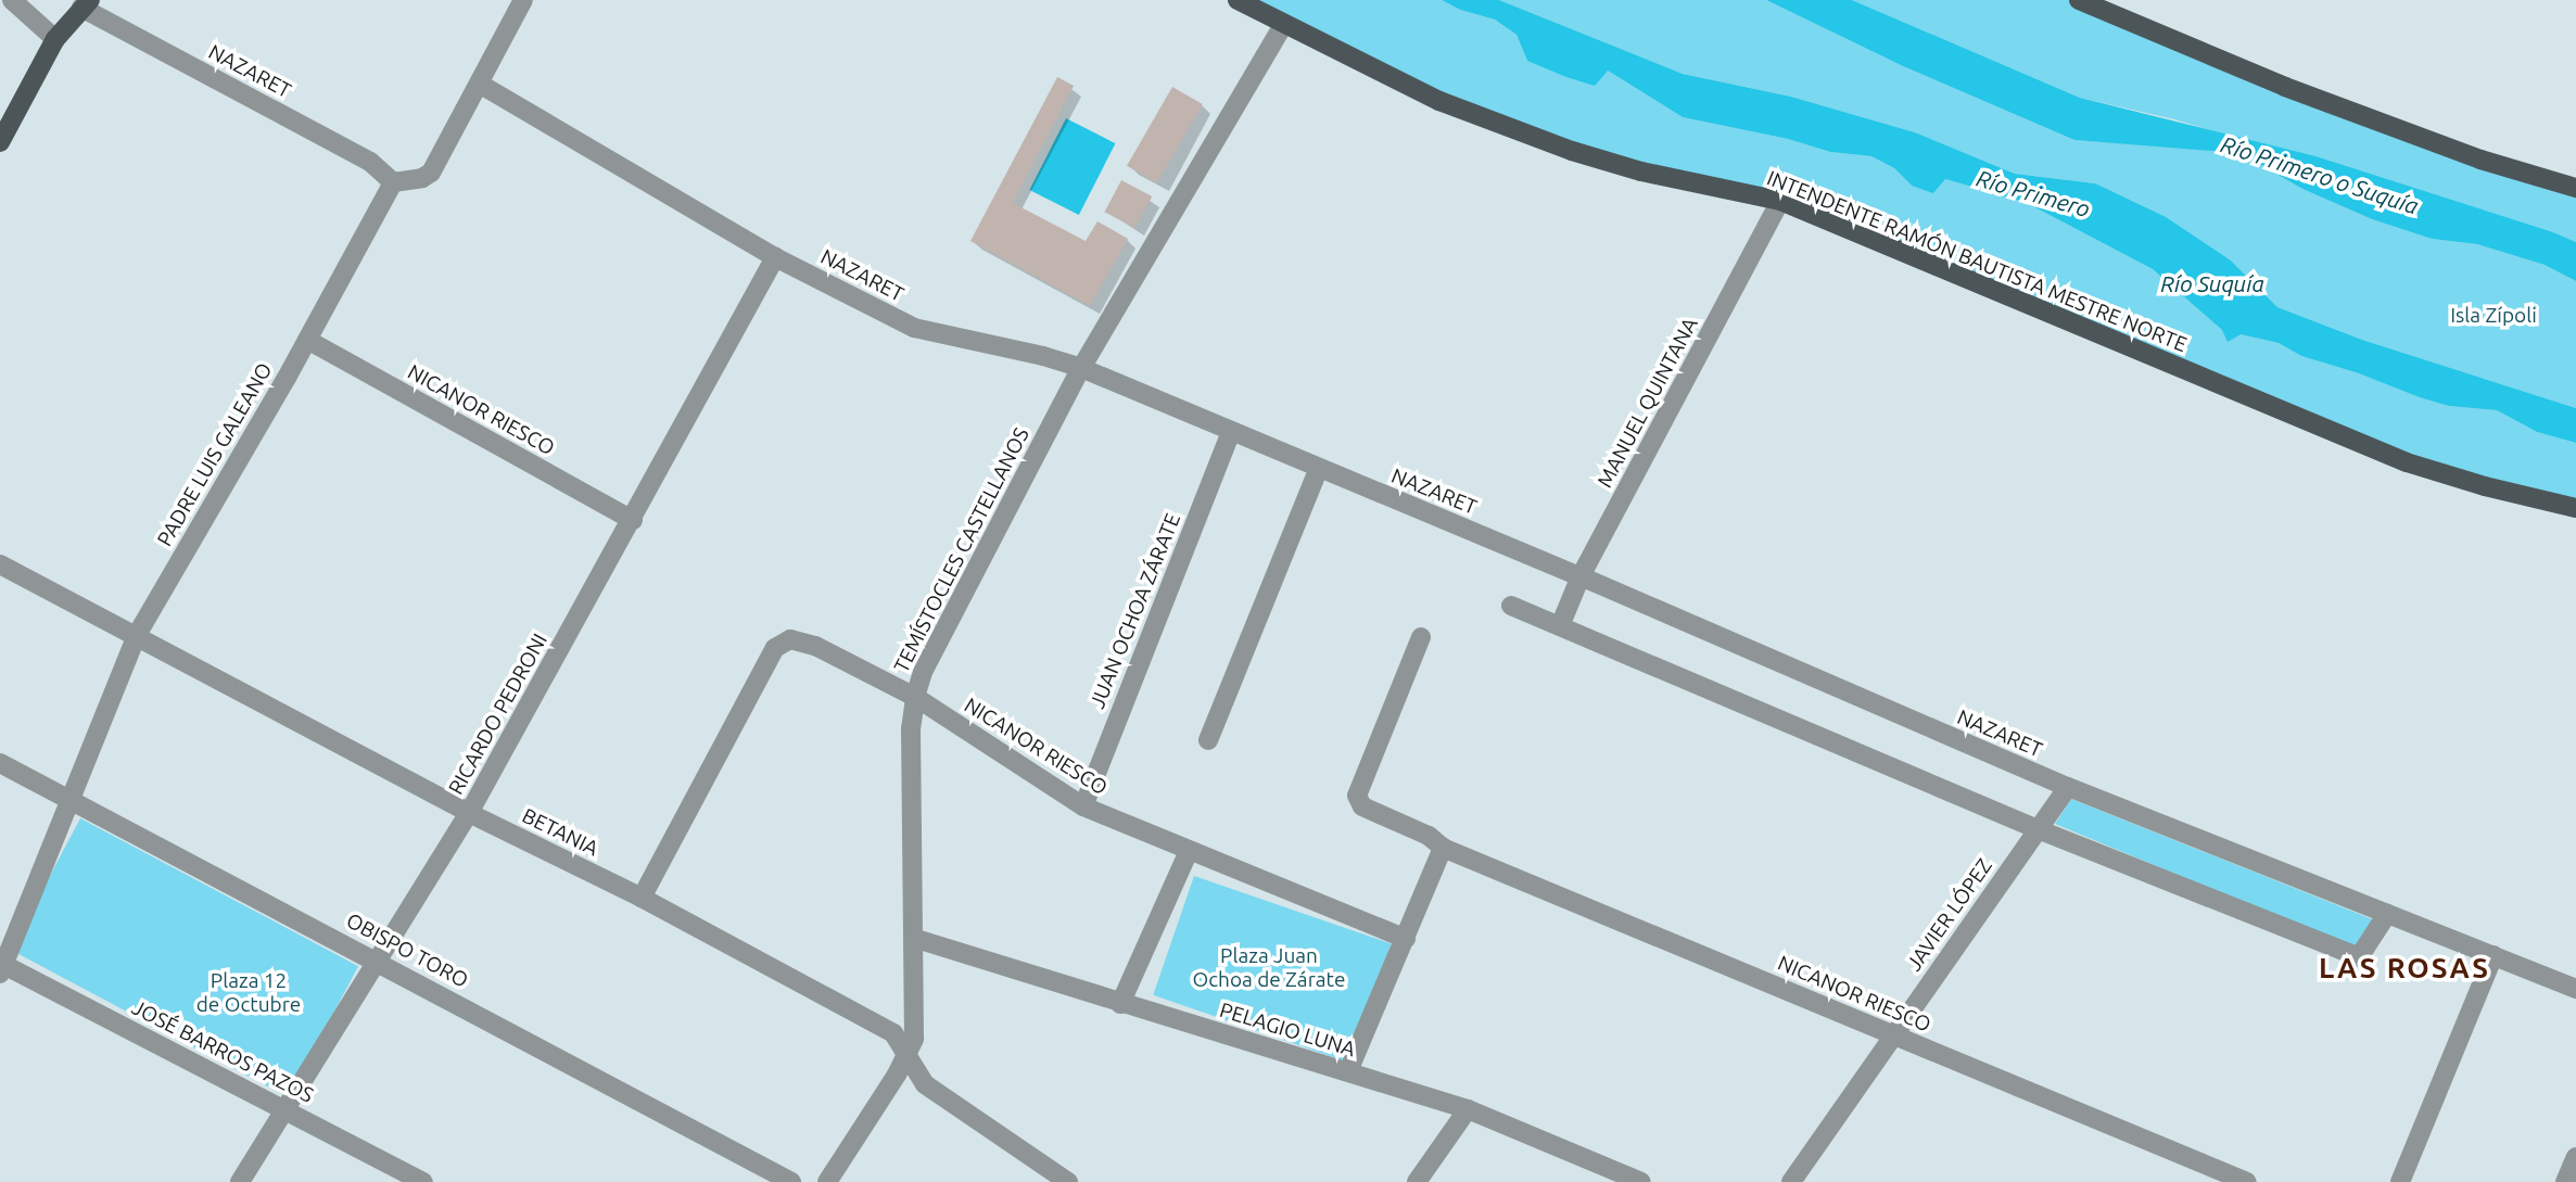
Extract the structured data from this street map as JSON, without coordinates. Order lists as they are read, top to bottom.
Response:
{
  "streets": {
    "main road": ["INTENDENTE RAMÓN BAUTISTA MESTRE NORTE"],
    "street": [
      "NAZARET",
      "MANUEL QUINTANA",
      "NICANOR RIESCO",
      "PADRE LUIS GALEANO",
      "TEMÍSTOCLES CASTELLANOS",
      "JUAN OCHOA ZÁRATE",
      "RICARDO PEDRONI",
      "BETANIA",
      "JAVIER LÓPEZ",
      "OBISPO TORO",
      "PELAGIO LUNA",
      "JOSÉ BARROS PAZOS"
    ]
  },
  "crossings": [
    ["NAZARET", "MANUEL QUINTANA"],
    ["NAZARET", "PADRE LUIS GALEANO"],
    ["NAZARET", "TEMÍSTOCLES CASTELLANOS"],
    ["NAZARET", "JUAN OCHOA ZÁRATE"],
    ["NAZARET", "RICARDO PEDRONI"],
    ["NAZARET", "JAVIER LÓPEZ"],
    ["INTENDENTE RAMÓN BAUTISTA MESTRE NORTE", "MANUEL QUINTANA"],
    ["INTENDENTE RAMÓN BAUTISTA MESTRE NORTE", "TEMÍSTOCLES CASTELLANOS"],
    ["NICANOR RIESCO", "PADRE LUIS GALEANO"],
    ["NICANOR RIESCO", "TEMÍSTOCLES CASTELLANOS"],
    ["NICANOR RIESCO", "JUAN OCHOA ZÁRATE"],
    ["NICANOR RIESCO", "RICARDO PEDRONI"],
    ["NICANOR RIESCO", "BETANIA"],
    ["NICANOR RIESCO", "JAVIER LÓPEZ"],
    ["PADRE LUIS GALEANO", "BETANIA"],
    ["PADRE LUIS GALEANO", "OBISPO TORO"],
    ["PADRE LUIS GALEANO", "JOSÉ BARROS PAZOS"],
    ["TEMÍSTOCLES CASTELLANOS", "BETANIA"],
    ["TEMÍSTOCLES CASTELLANOS", "PELAGIO LUNA"],
    ["RICARDO PEDRONI", "BETANIA"],
    ["RICARDO PEDRONI", "OBISPO TORO"],
    ["RICARDO PEDRONI", "JOSÉ BARROS PAZOS"]
  ],
  "districts": ["LAS ROSAS"],
  "water": ["Río Primero o Suquía", "Río Primero", "Río Suquía"],
  "parks": ["Isla Zípoli", "Plaza Juan Ochoa de Zárate", "Plaza 12 de Octubre"]
}
